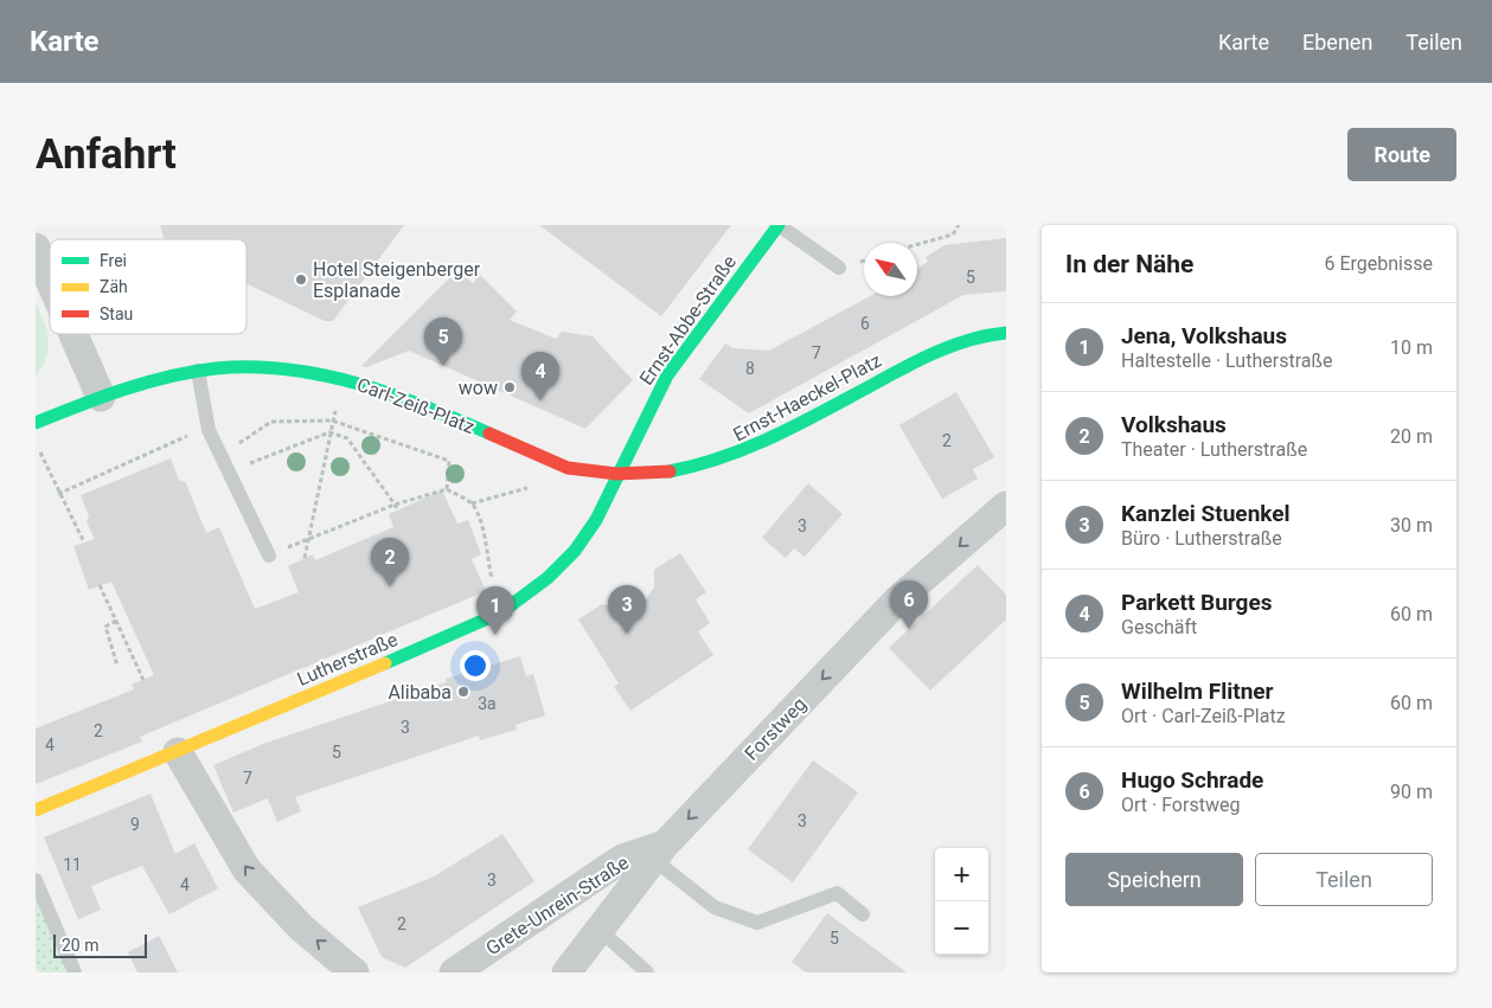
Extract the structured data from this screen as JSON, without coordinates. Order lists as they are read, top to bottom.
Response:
{
  "streets": {
    "street": [
      "Ernst-Abbe-Straße",
      "Ernst-Haeckel-Platz",
      "Carl-Zeiß-Platz",
      "Lutherstraße",
      "Forstweg",
      "Grete-Unrein-Straße"
    ]
  },
  "crossings": [
    ["Ernst-Abbe-Straße", "Ernst-Haeckel-Platz"],
    ["Ernst-Abbe-Straße", "Carl-Zeiß-Platz"],
    ["Ernst-Abbe-Straße", "Lutherstraße"],
    ["Ernst-Haeckel-Platz", "Carl-Zeiß-Platz"],
    ["Ernst-Haeckel-Platz", "Lutherstraße"],
    ["Carl-Zeiß-Platz", "Lutherstraße"],
    ["Forstweg", "Grete-Unrein-Straße"]
  ],
  "one_way": ["Forstweg"],
  "places": ["Hotel Steigenberger Esplanade", "wow", "Alibaba"],
  "house_numbers": [
    "5",
    "6",
    "7",
    "8",
    "2",
    "3",
    "3a",
    "3",
    "2",
    "4",
    "5",
    "7",
    "3",
    "9",
    "11",
    "3",
    "4",
    "2",
    "5"
  ],
  "legend": ["Frei", "Zäh", "Stau"],
  "scale_bar": "20 m",
  "north": "top left",
  "page": {
    "header": "Karte",
    "nav": ["Karte", "Ebenen", "Teilen"],
    "buttons": [
      "Route",
      ["Speichern", "Teilen"]
    ],
    "title": "Anfahrt",
    "heading": ["In der Nähe", "6 Ergebnisse"],
    "list": [
      {
        "mark": "1",
        "name": "Jena, Volkshaus",
        "note": "Haltestelle · Lutherstraße",
        "value": "10 m"
      },
      {
        "mark": "2",
        "name": "Volkshaus",
        "note": "Theater · Lutherstraße",
        "value": "20 m"
      },
      {
        "mark": "3",
        "name": "Kanzlei Stuenkel",
        "note": "Büro · Lutherstraße",
        "value": "30 m"
      },
      {
        "mark": "4",
        "name": "Parkett Burges",
        "note": "Geschäft",
        "value": "60 m"
      },
      {
        "mark": "5",
        "name": "Wilhelm Flitner",
        "note": "Ort · Carl-Zeiß-Platz",
        "value": "60 m"
      },
      {
        "mark": "6",
        "name": "Hugo Schrade",
        "note": "Ort · Forstweg",
        "value": "90 m"
      }
    ],
    "pins": [
      "5",
      "4",
      "2",
      "6",
      "3",
      "1"
    ],
    "map_buttons": ["+", "−"],
    "scale": "20 m"
  }
}
